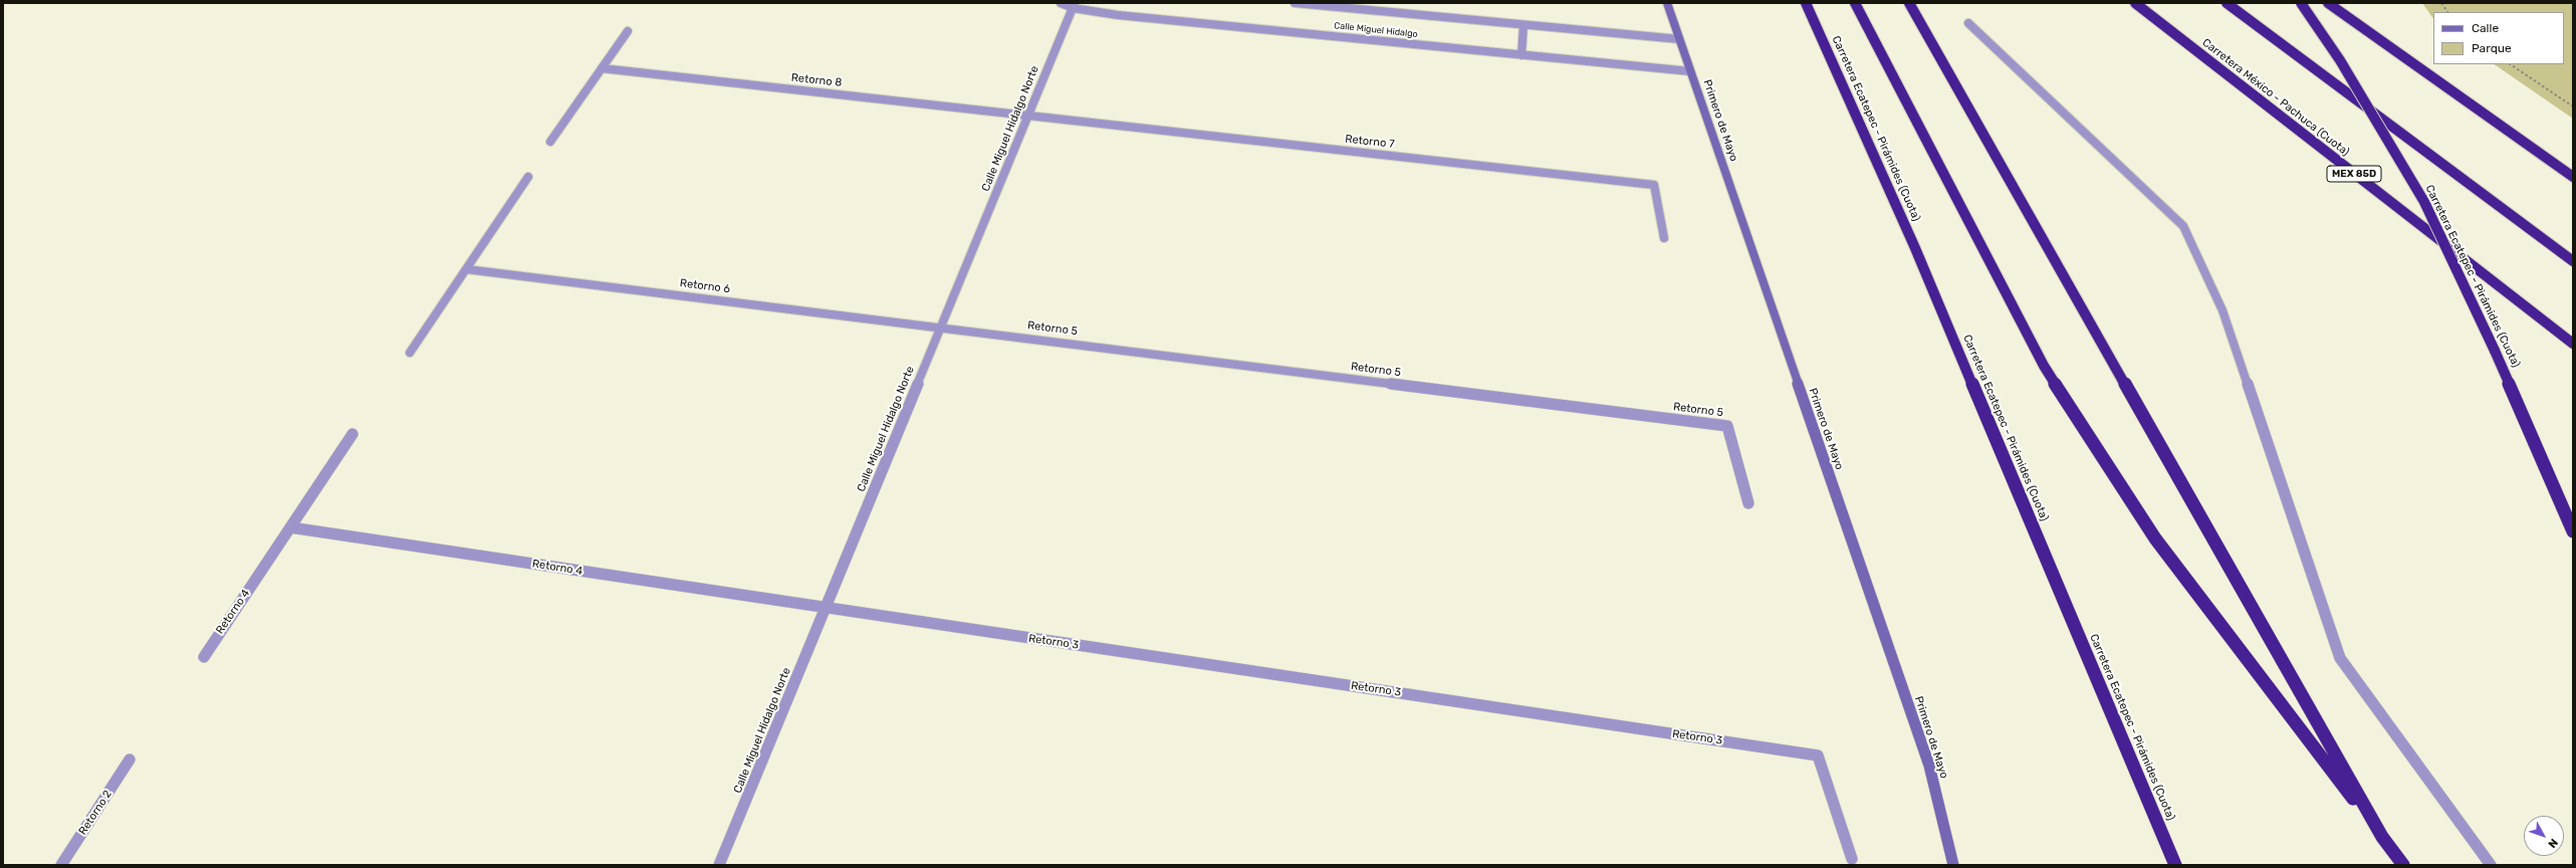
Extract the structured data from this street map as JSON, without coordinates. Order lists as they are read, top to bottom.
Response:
{
  "streets": {
    "highway": ["Carretera México - Pachuca (Cuota)", "Carretera Ecatepec - Pirámides (Cuota)", "MEX 85D"],
    "main road": ["Primero de Mayo"],
    "street": [
      "Calle Miguel Hidalgo",
      "Retorno 8",
      "Calle Miguel Hidalgo Norte",
      "Retorno 7",
      "Retorno 6",
      "Retorno 5",
      "Retorno 4",
      "Retorno 3",
      "Retorno 2"
    ]
  },
  "crossings": [
    ["Calle Miguel Hidalgo", "Primero de Mayo"],
    ["Calle Miguel Hidalgo", "Calle Miguel Hidalgo Norte"],
    ["Retorno 8", "Calle Miguel Hidalgo Norte"],
    ["Retorno 8", "Retorno 7"],
    ["Calle Miguel Hidalgo Norte", "Retorno 7"],
    ["Calle Miguel Hidalgo Norte", "Retorno 6"],
    ["Calle Miguel Hidalgo Norte", "Retorno 5"],
    ["Calle Miguel Hidalgo Norte", "Retorno 4"],
    ["Calle Miguel Hidalgo Norte", "Retorno 3"],
    ["Retorno 6", "Retorno 5"],
    ["Retorno 4", "Retorno 3"]
  ],
  "legend": ["Calle", "Parque"],
  "north": "bottom right"
}
